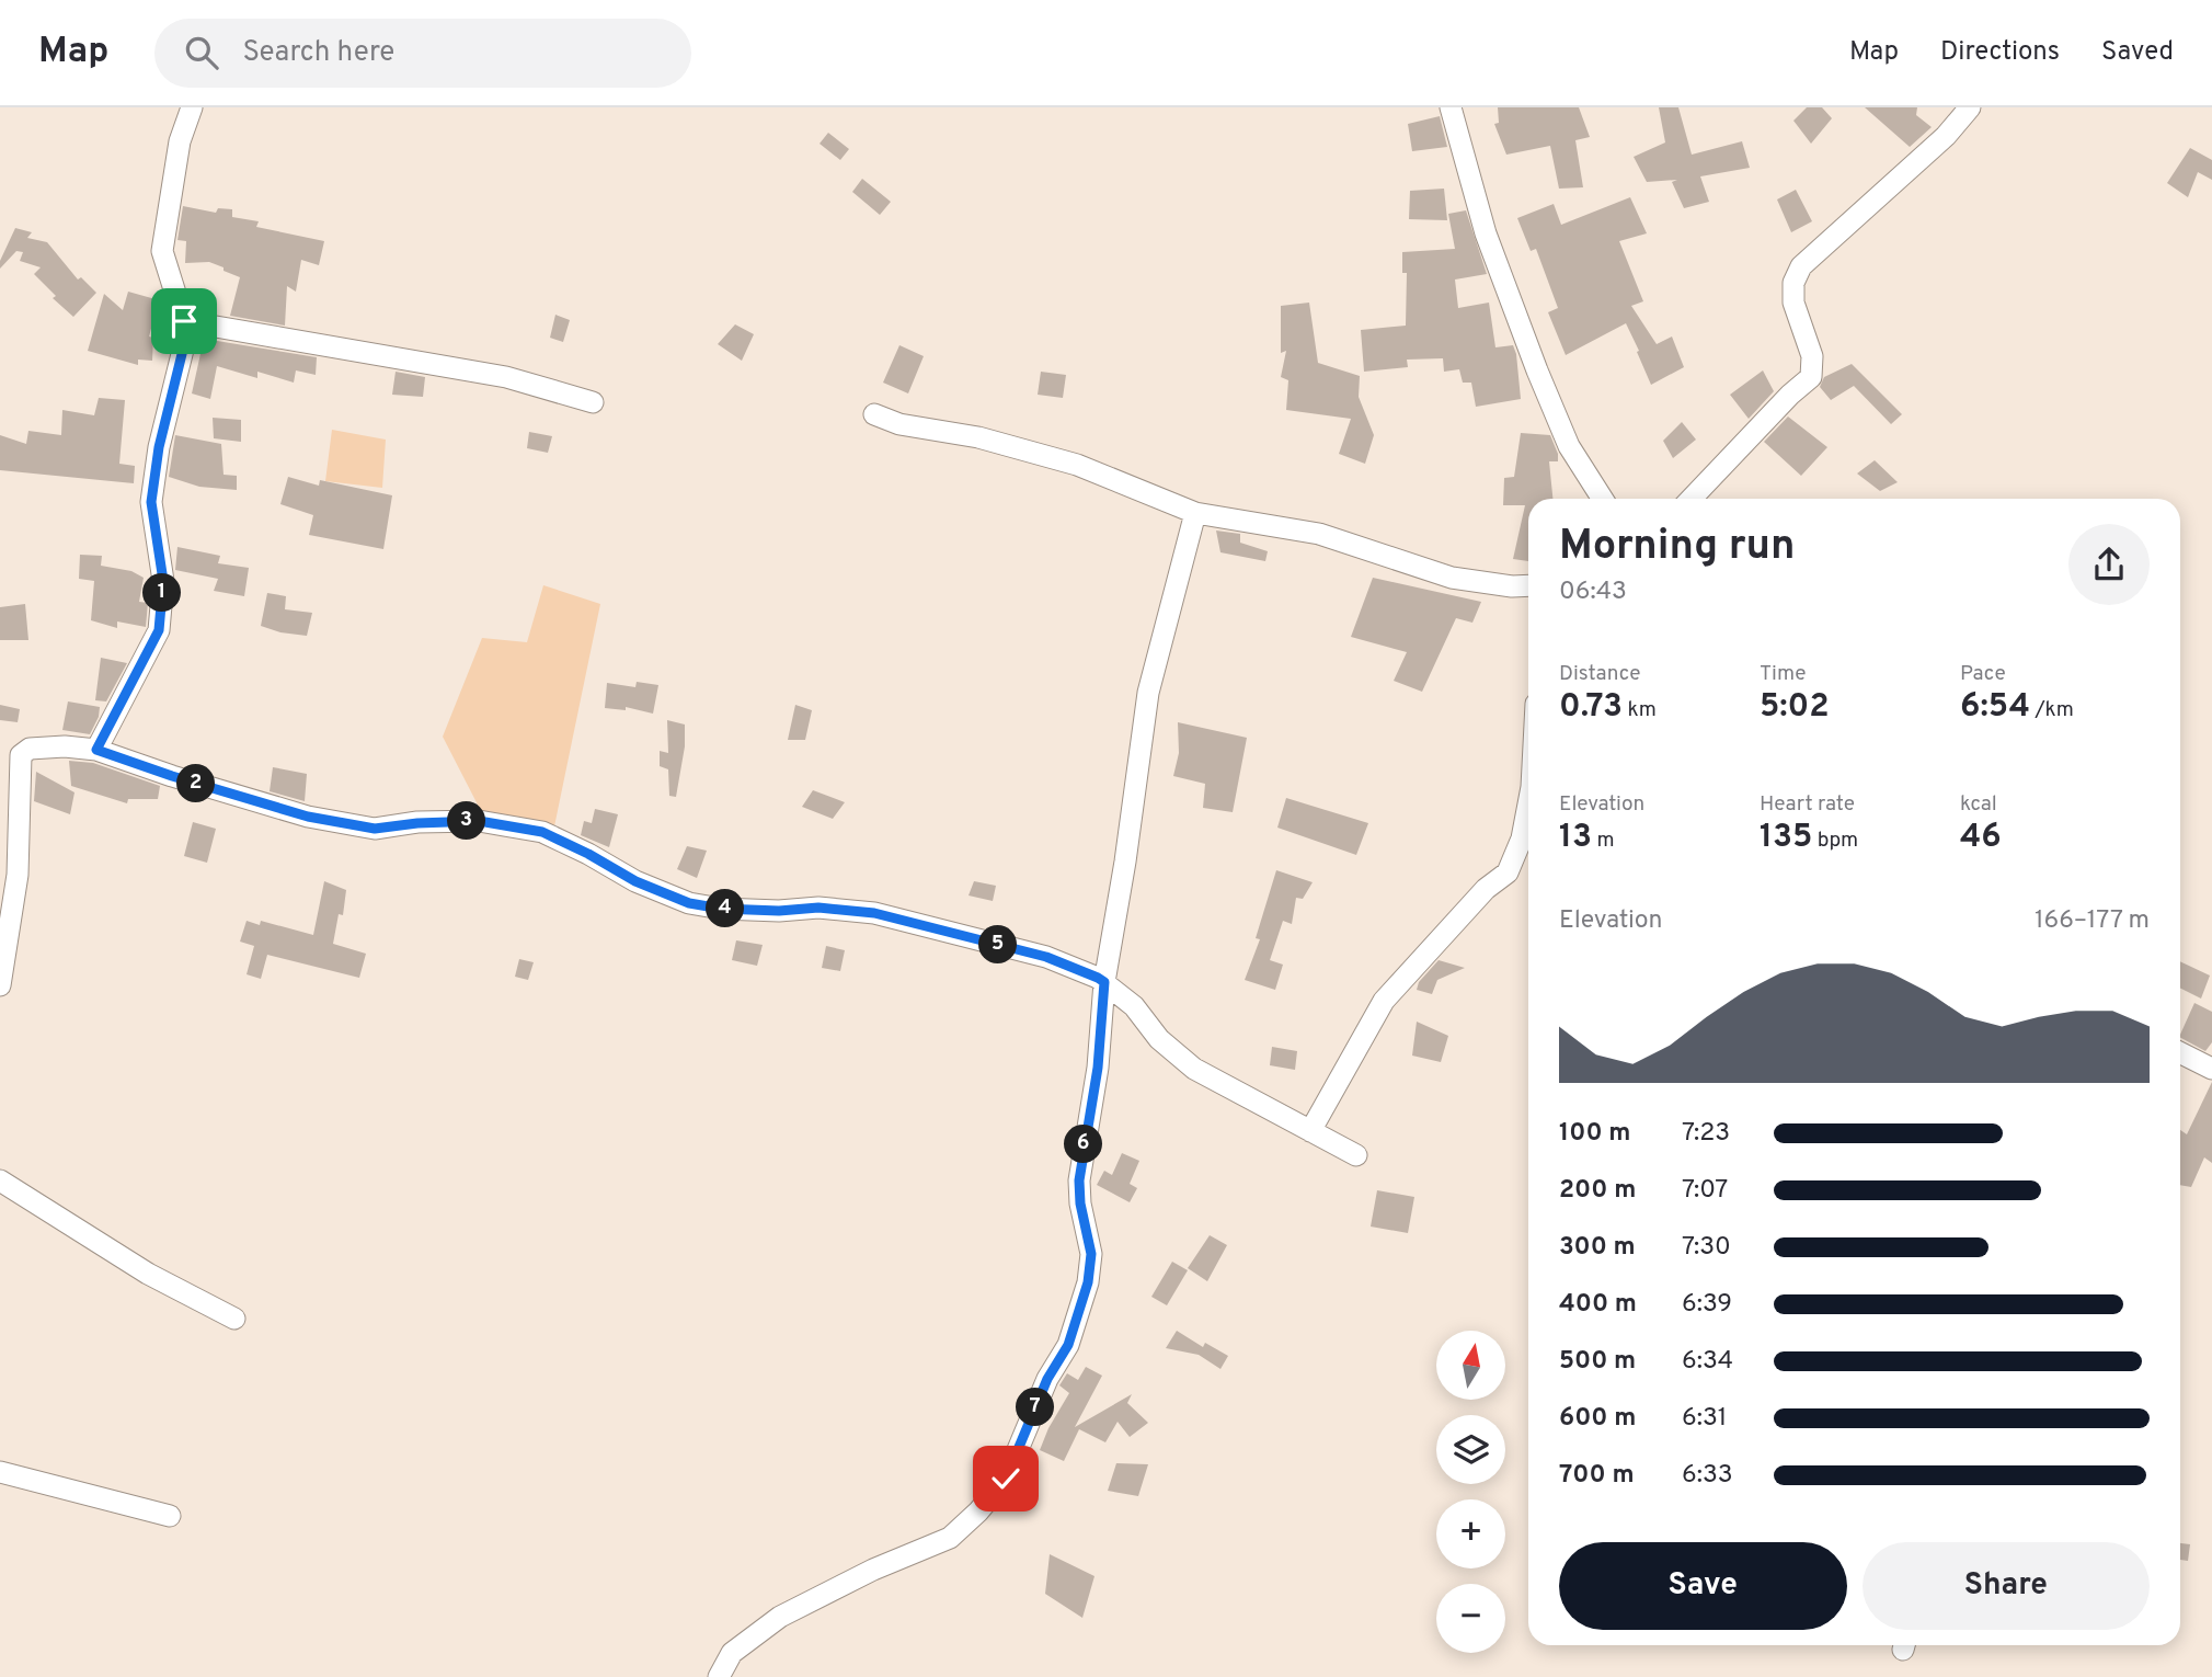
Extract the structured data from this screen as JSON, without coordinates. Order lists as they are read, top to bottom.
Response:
{
  "north": "top",
  "page": {
    "header": "Map",
    "search": "Search here",
    "nav": ["Map", "Directions", "Saved"],
    "heading": ["Morning run", "06:43"],
    "pins": [
      "1",
      "2",
      "3",
      "4",
      "5",
      "6",
      "7"
    ],
    "stats": [
      ["Distance", "0.73 km"],
      ["Time", "5:02"],
      ["Pace", "6:54 /km"],
      ["Elevation", "13 m"],
      ["Heart rate", "135 bpm"],
      ["kcal", "46"]
    ],
    "chart": ["Elevation", "166–177 m"],
    "list": [
      {
        "name": "100 m",
        "note": "7:23"
      },
      {
        "name": "200 m",
        "note": "7:07"
      },
      {
        "name": "300 m",
        "note": "7:30"
      },
      {
        "name": "400 m",
        "note": "6:39"
      },
      {
        "name": "500 m",
        "note": "6:34"
      },
      {
        "name": "600 m",
        "note": "6:31"
      },
      {
        "name": "700 m",
        "note": "6:33"
      }
    ],
    "map_buttons": ["+", "−"],
    "buttons": ["Save", "Share"]
  }
}
